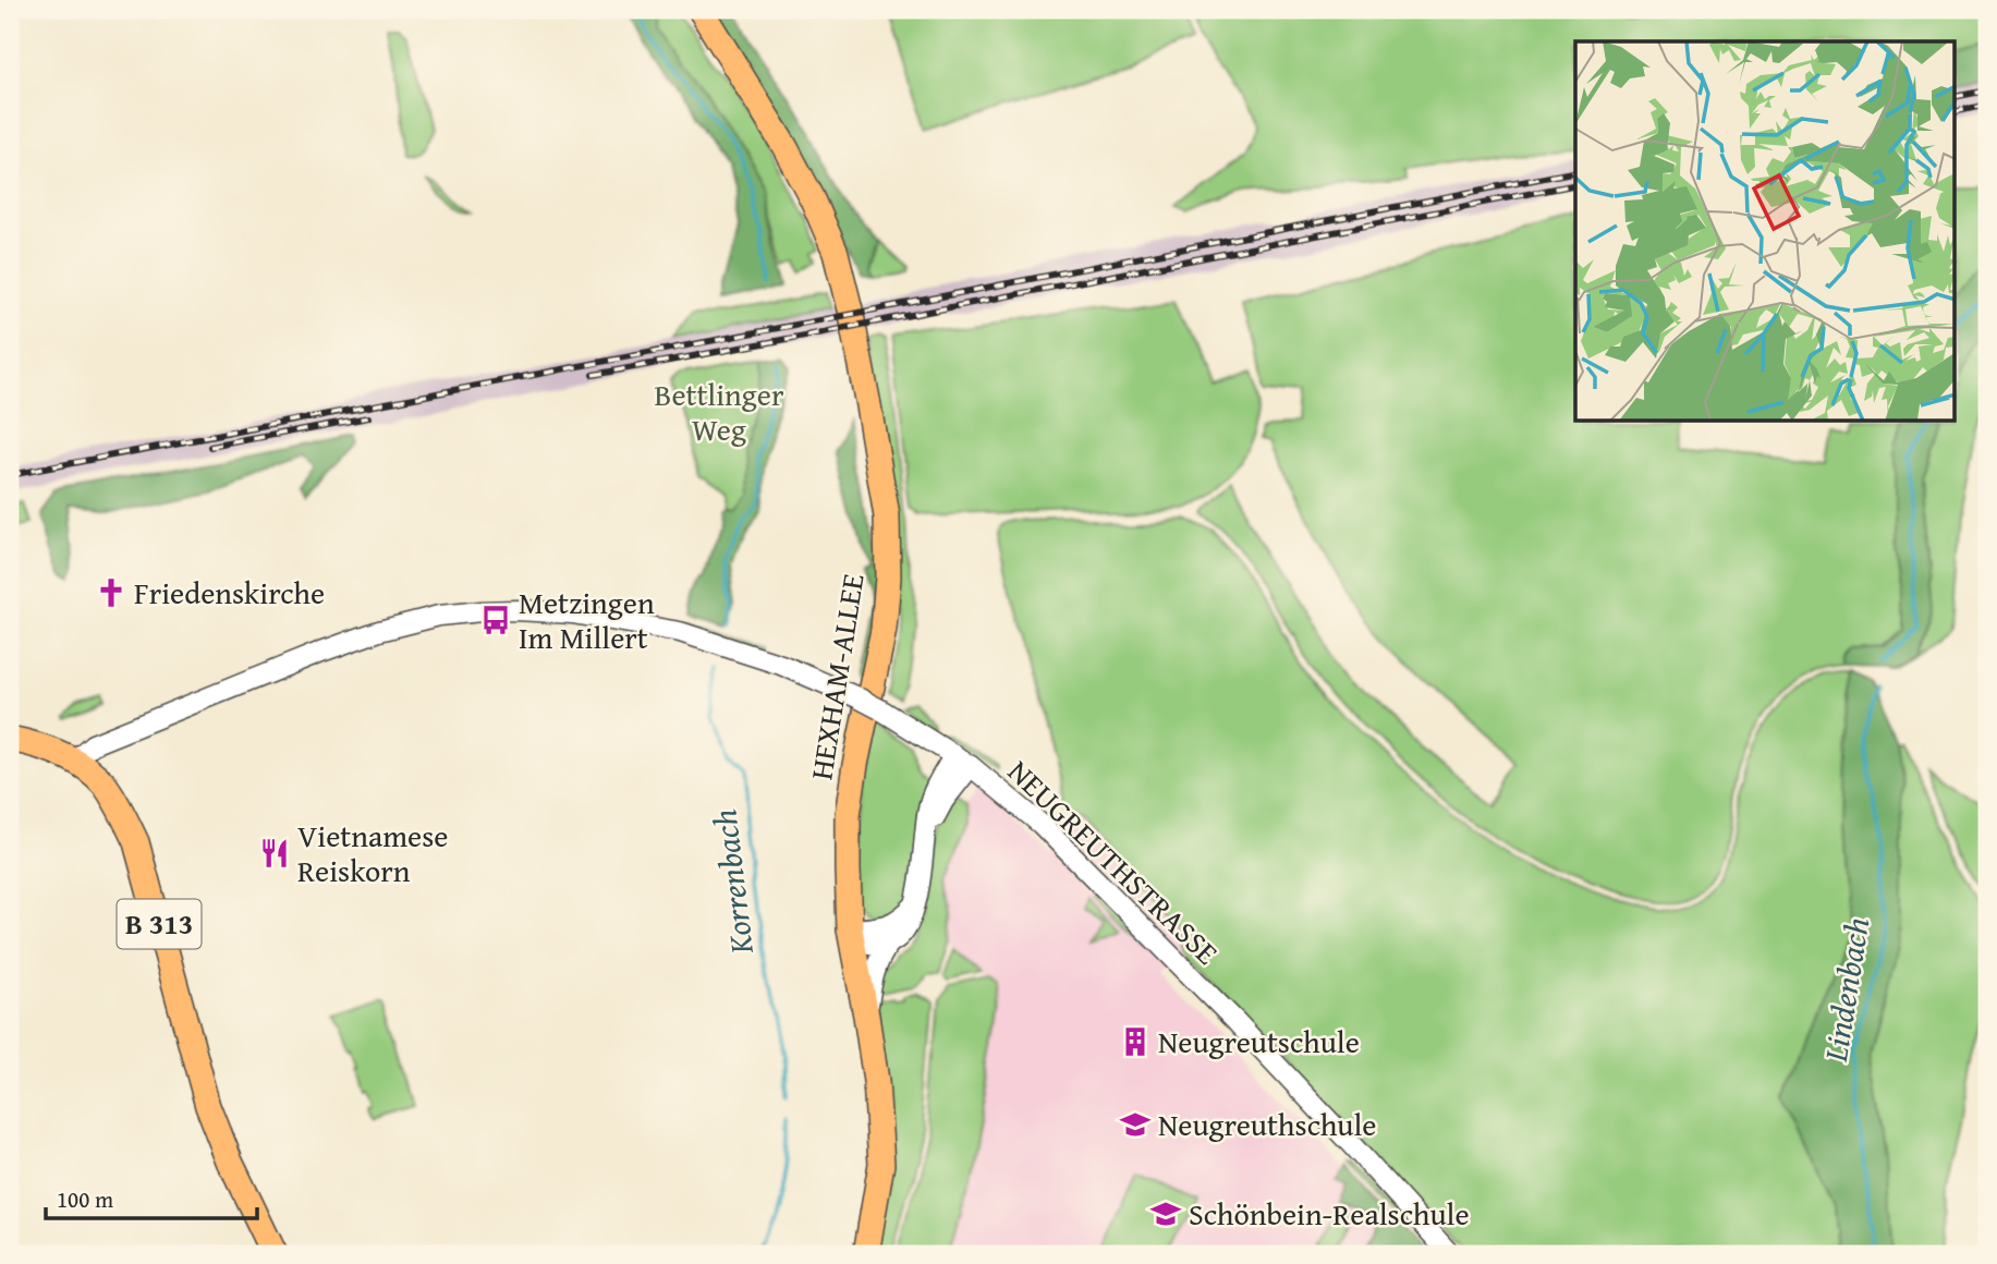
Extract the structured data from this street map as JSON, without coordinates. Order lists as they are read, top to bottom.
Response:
{
  "streets": {
    "main road": ["HEXHAM-ALLEE", "B 313"],
    "street": ["NEUGREUTHSTRASSE"]
  },
  "crossings": [
    ["NEUGREUTHSTRASSE", "B 313"]
  ],
  "water": ["Korrenbach", "Lindenbach"],
  "parks": ["Bettlinger Weg"],
  "places": {
    "church": ["Friedenskirche"],
    "bus stop": ["Metzingen Im Millert"],
    "restaurant": ["Vietnamese Reiskorn"],
    "building": ["Neugreutschule"],
    "school or university": ["Neugreuthschule", "Schönbein-Realschule"]
  },
  "scale_bar": "100 m"
}
